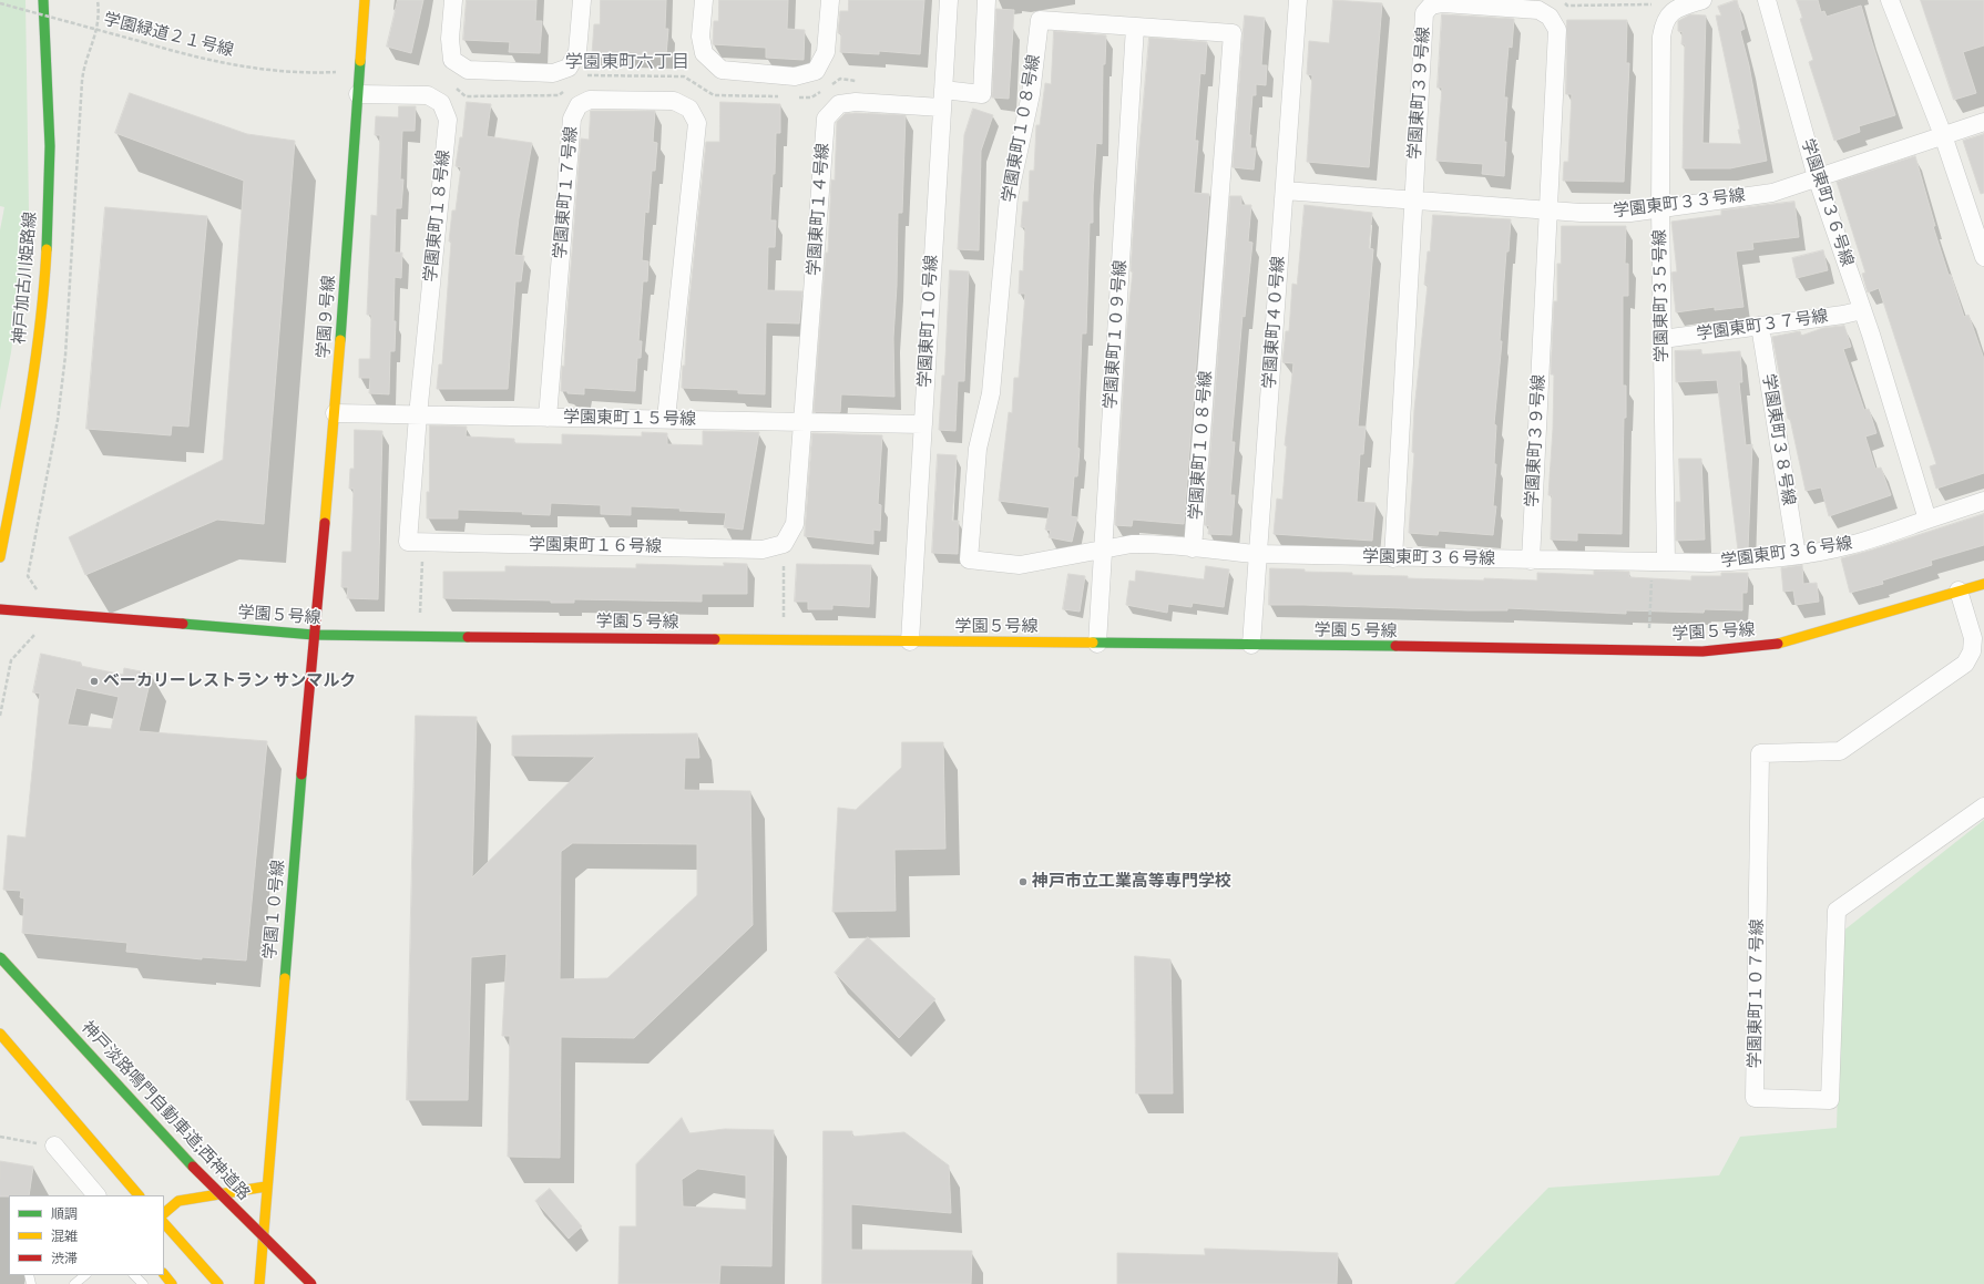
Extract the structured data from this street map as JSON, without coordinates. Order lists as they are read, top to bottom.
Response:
{
  "streets": {
    "main road": [
      "神戸加古川姫路線",
      "学園９号線",
      "学園５号線",
      "学園１０号線",
      "神戸淡路鳴門自動車道;西神道路"
    ],
    "street": [
      "学園東町３９号線",
      "学園東町１０８号線",
      "学園東町１７号線",
      "学園東町３６号線",
      "学園東町３３号線",
      "学園東町１４号線",
      "学園東町１８号線",
      "学園東町３５号線",
      "学園東町１０号線",
      "学園東町４０号線",
      "学園東町３７号線",
      "学園東町１０９号線",
      "学園東町１５号線",
      "学園東町３８号線",
      "学園東町１６号線",
      "学園東町１０７号線"
    ],
    "path": ["学園緑道２１号線"]
  },
  "crossings": [
    ["学園緑道２１号線", "学園９号線"],
    ["学園東町３９号線", "学園東町３６号線"],
    ["学園東町３９号線", "学園東町３３号線"],
    ["学園東町１０８号線", "学園東町３６号線"],
    ["学園東町１０８号線", "学園東町４０号線"],
    ["学園東町１０８号線", "学園東町１０９号線"],
    ["学園東町１７号線", "学園東町１５号線"],
    ["学園東町３６号線", "学園東町３３号線"],
    ["学園東町３６号線", "学園東町３５号線"],
    ["学園東町３６号線", "学園東町４０号線"],
    ["学園東町３６号線", "学園東町３７号線"],
    ["学園東町３６号線", "学園東町３８号線"],
    ["学園東町３３号線", "学園東町３５号線"],
    ["学園東町３３号線", "学園東町４０号線"],
    ["学園東町１４号線", "学園東町１０号線"],
    ["学園東町１４号線", "学園東町１５号線"],
    ["学園東町１８号線", "学園９号線"],
    ["学園東町１８号線", "学園東町１５号線"],
    ["学園東町１８号線", "学園東町１６号線"],
    ["学園東町３５号線", "学園東町３７号線"],
    ["学園９号線", "学園東町１５号線"],
    ["学園９号線", "学園５号線"],
    ["学園９号線", "学園１０号線"],
    ["学園東町１０号線", "学園東町１５号線"],
    ["学園東町１０号線", "学園５号線"],
    ["学園東町４０号線", "学園５号線"],
    ["学園東町３７号線", "学園東町３８号線"],
    ["学園東町１０９号線", "学園５号線"],
    ["学園東町１５号線", "学園東町１６号線"],
    ["学園５号線", "学園１０号線"],
    ["学園５号線", "学園東町１０７号線"]
  ],
  "districts": ["学園東町六丁目"],
  "places": ["ベーカリーレストラン サンマルク", "神戸市立工業高等専門学校"],
  "legend": ["順調", "混雑", "渋滞"]
}
